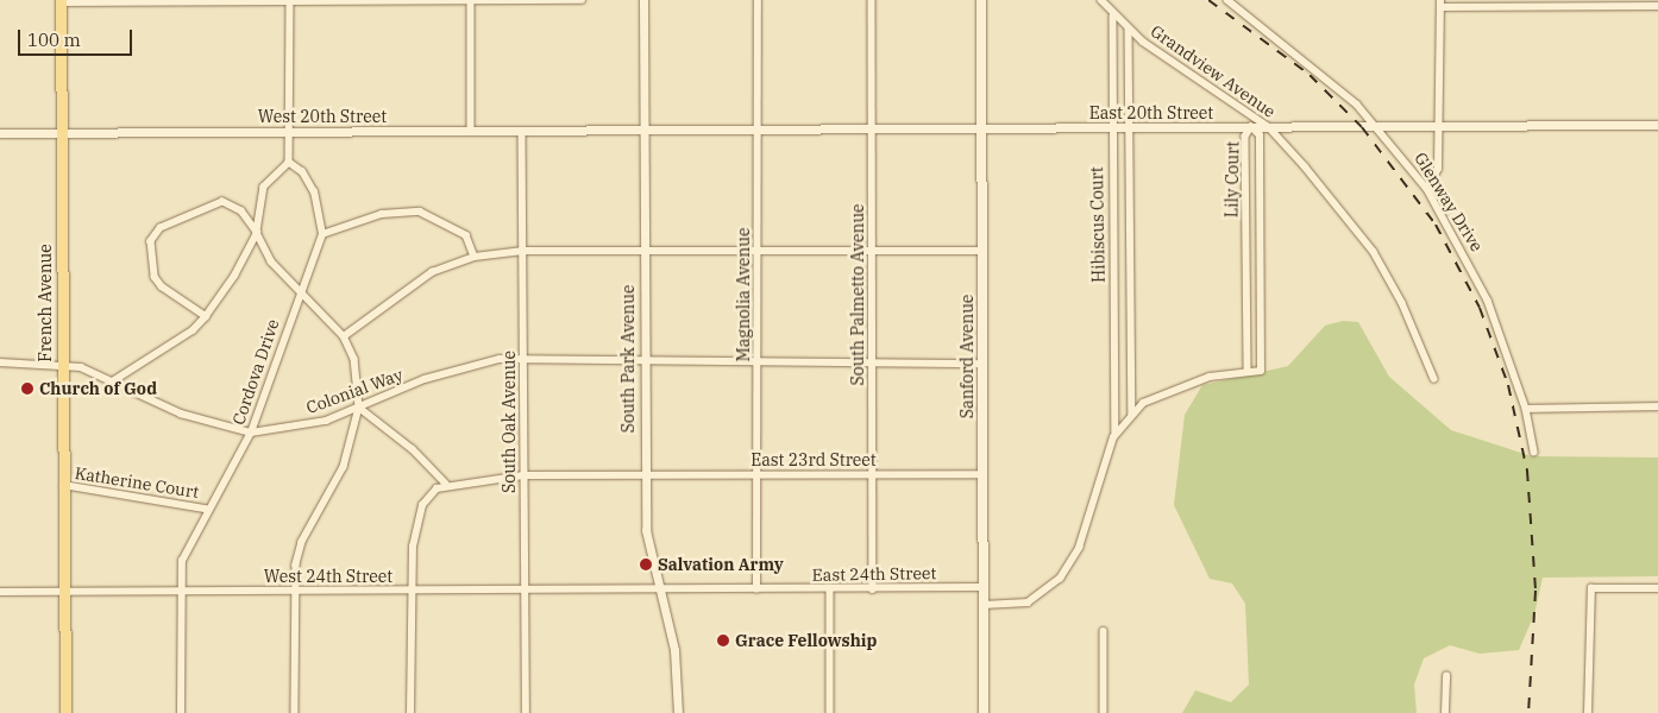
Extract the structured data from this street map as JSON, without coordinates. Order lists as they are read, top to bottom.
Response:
{
  "streets": {
    "main road": ["French Avenue", "Sanford Avenue"],
    "street": [
      "Grandview Avenue",
      "East 20th Street",
      "West 20th Street",
      "Lily Court",
      "Glenway Drive",
      "Hibiscus Court",
      "Magnolia Avenue",
      "South Palmetto Avenue",
      "South Park Avenue",
      "Cordova Drive",
      "Colonial Way",
      "South Oak Avenue",
      "East 23rd Street",
      "Katherine Court",
      "East 24th Street",
      "West 24th Street"
    ]
  },
  "crossings": [
    ["Grandview Avenue", "East 20th Street"],
    ["Grandview Avenue", "Hibiscus Court"],
    ["East 20th Street", "West 20th Street"],
    ["East 20th Street", "Lily Court"],
    ["East 20th Street", "Glenway Drive"],
    ["East 20th Street", "Hibiscus Court"],
    ["East 20th Street", "Magnolia Avenue"],
    ["East 20th Street", "South Palmetto Avenue"],
    ["East 20th Street", "Sanford Avenue"],
    ["East 20th Street", "South Park Avenue"],
    ["West 20th Street", "French Avenue"],
    ["West 20th Street", "South Park Avenue"],
    ["West 20th Street", "South Oak Avenue"],
    ["Magnolia Avenue", "Colonial Way"],
    ["Magnolia Avenue", "East 23rd Street"],
    ["Magnolia Avenue", "East 24th Street"],
    ["South Palmetto Avenue", "Colonial Way"],
    ["South Palmetto Avenue", "East 23rd Street"],
    ["South Palmetto Avenue", "East 24th Street"],
    ["French Avenue", "Colonial Way"],
    ["French Avenue", "Katherine Court"],
    ["French Avenue", "West 24th Street"],
    ["Sanford Avenue", "Colonial Way"],
    ["Sanford Avenue", "East 23rd Street"],
    ["Sanford Avenue", "East 24th Street"],
    ["South Park Avenue", "Colonial Way"],
    ["South Park Avenue", "East 23rd Street"],
    ["South Park Avenue", "East 24th Street"],
    ["South Park Avenue", "West 24th Street"],
    ["Cordova Drive", "Colonial Way"],
    ["Cordova Drive", "Katherine Court"],
    ["Cordova Drive", "West 24th Street"],
    ["Colonial Way", "South Oak Avenue"],
    ["South Oak Avenue", "East 23rd Street"],
    ["South Oak Avenue", "West 24th Street"],
    ["East 24th Street", "West 24th Street"]
  ],
  "places": ["Church of God", "Salvation Army", "Grace Fellowship"],
  "scale_bar": "100 m"
}
